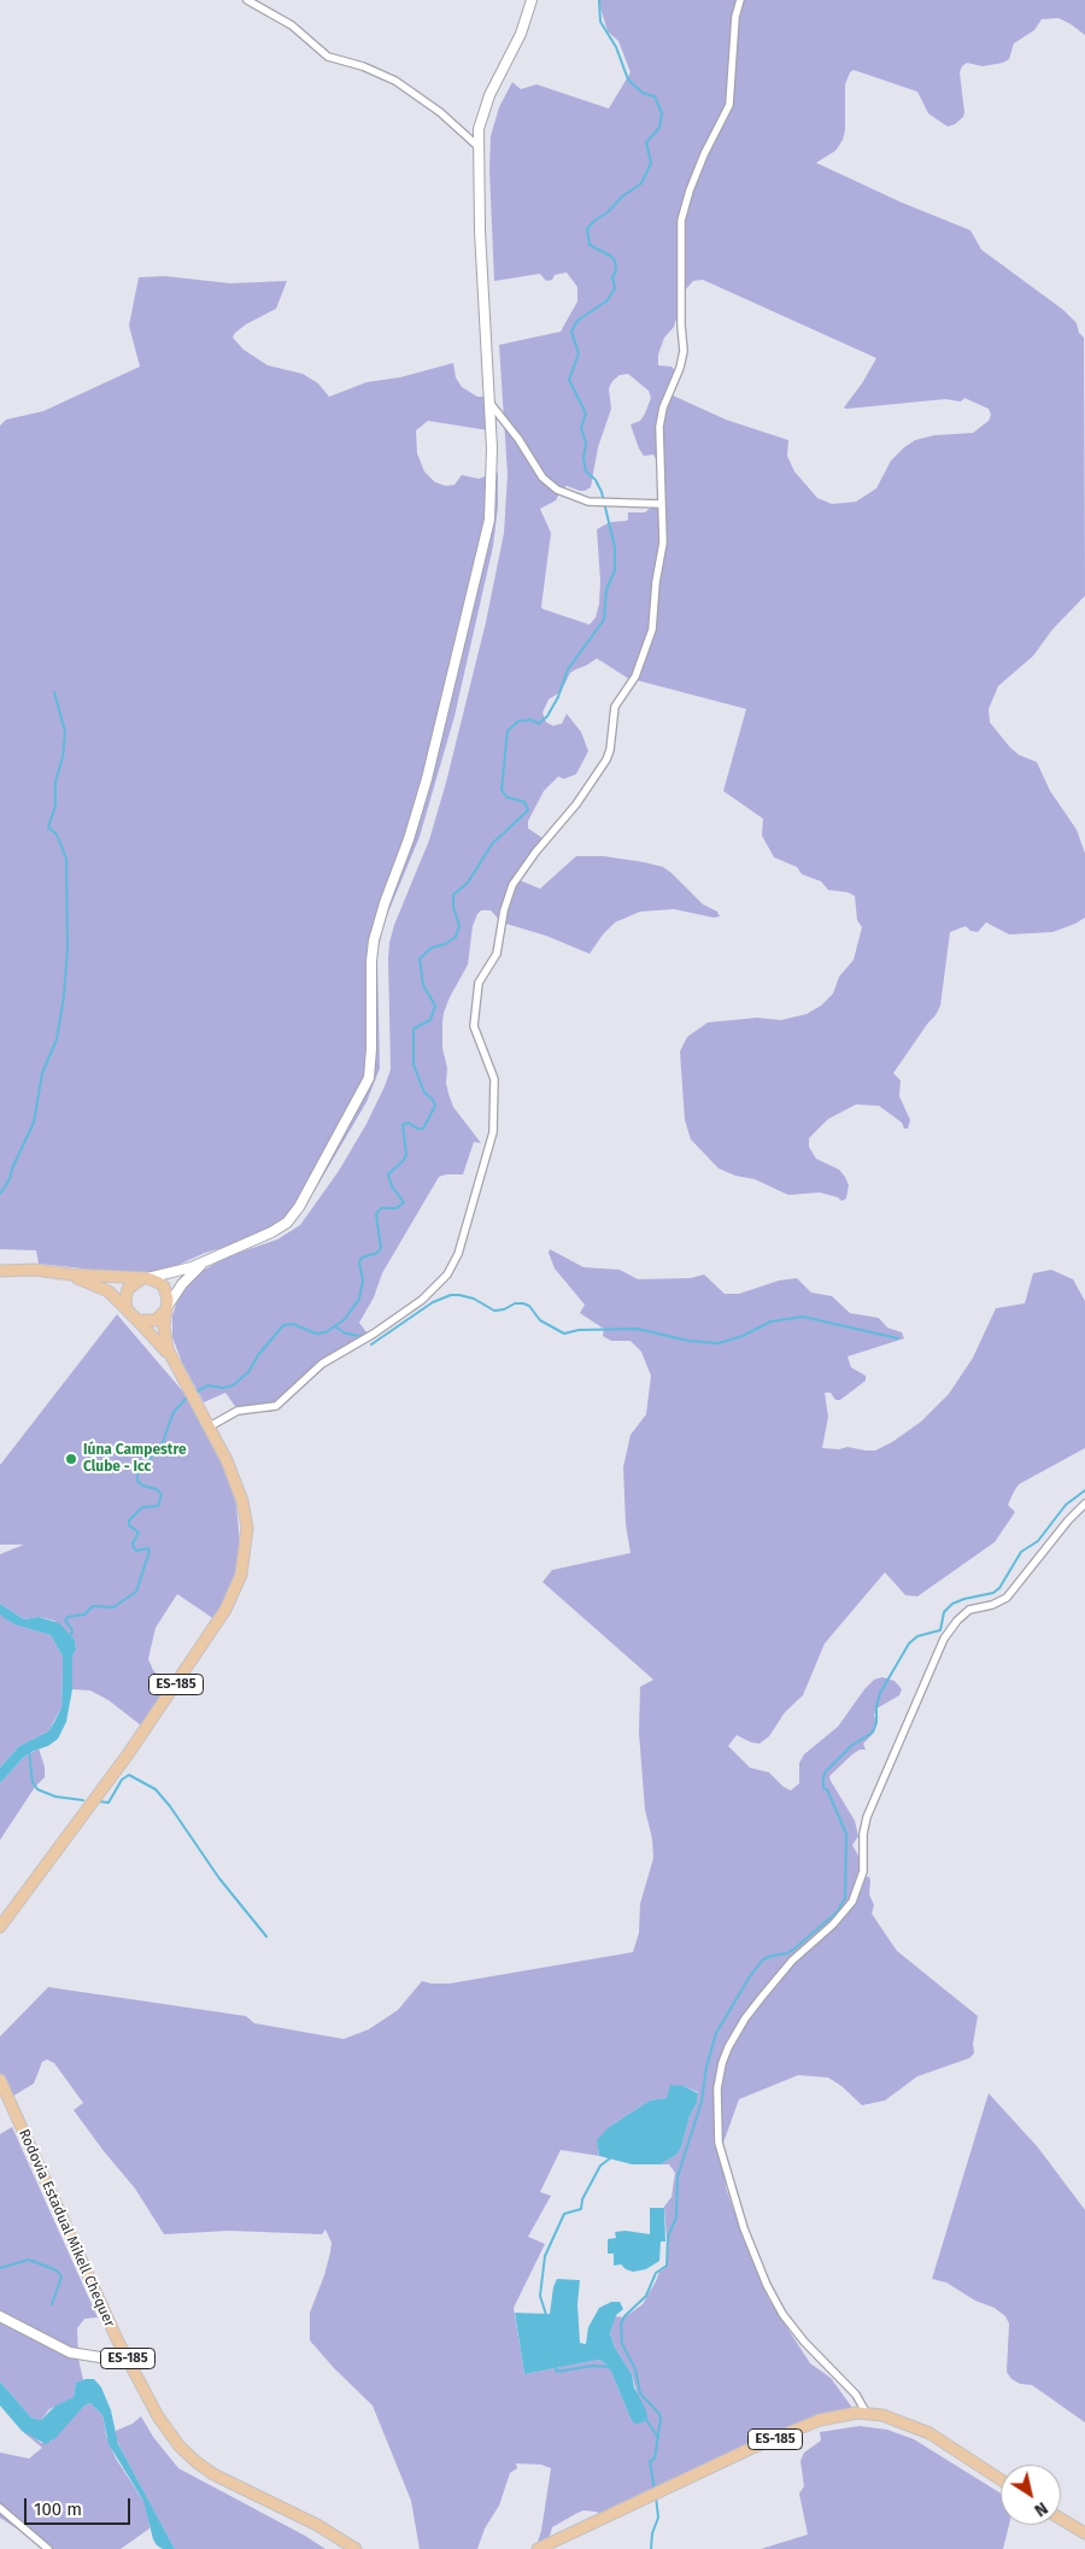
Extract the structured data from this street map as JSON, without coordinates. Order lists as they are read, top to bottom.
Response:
{
  "streets": {
    "main road": ["ES-185", "Rodovia Estadual Mikell Chequer"]
  },
  "places": ["Iúna Campestre Clube - Icc"],
  "scale_bar": "100 m",
  "north": "bottom right"
}
